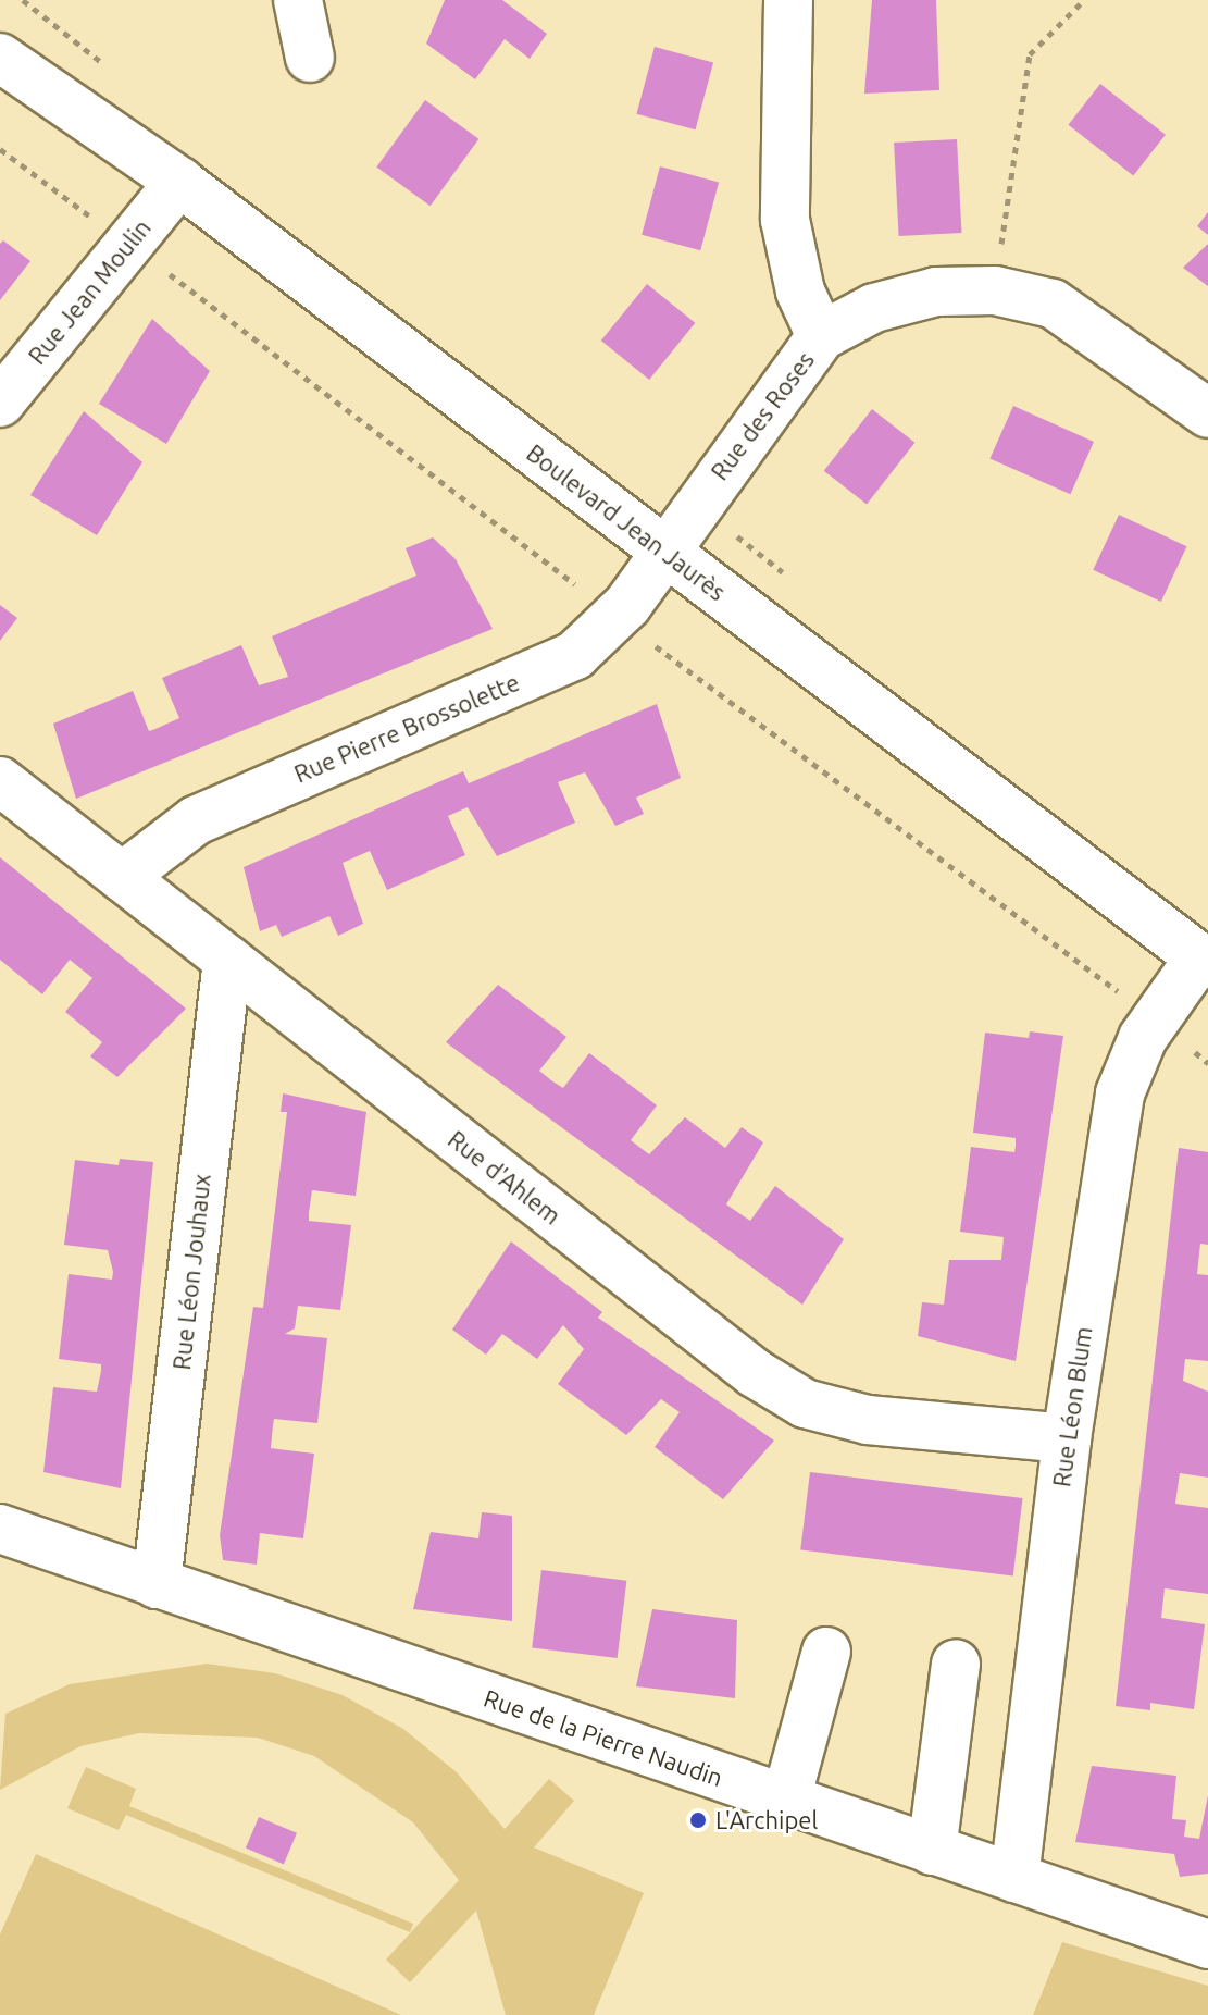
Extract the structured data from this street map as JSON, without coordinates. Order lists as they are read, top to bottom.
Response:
{
  "streets": {
    "street": [
      "Rue Jean Moulin",
      "Rue des Roses",
      "Boulevard Jean Jaurès",
      "Rue Pierre Brossolette",
      "Rue d'Ahlem",
      "Rue Léon Jouhaux",
      "Rue Léon Blum",
      "Rue de la Pierre Naudin"
    ]
  },
  "crossings": [
    ["Rue Jean Moulin", "Boulevard Jean Jaurès"],
    ["Rue des Roses", "Boulevard Jean Jaurès"],
    ["Rue des Roses", "Rue Pierre Brossolette"],
    ["Boulevard Jean Jaurès", "Rue Pierre Brossolette"],
    ["Boulevard Jean Jaurès", "Rue Léon Blum"],
    ["Rue Pierre Brossolette", "Rue d'Ahlem"],
    ["Rue d'Ahlem", "Rue Léon Jouhaux"],
    ["Rue d'Ahlem", "Rue Léon Blum"],
    ["Rue Léon Jouhaux", "Rue de la Pierre Naudin"],
    ["Rue Léon Blum", "Rue de la Pierre Naudin"]
  ],
  "places": ["L'Archipel"]
}
